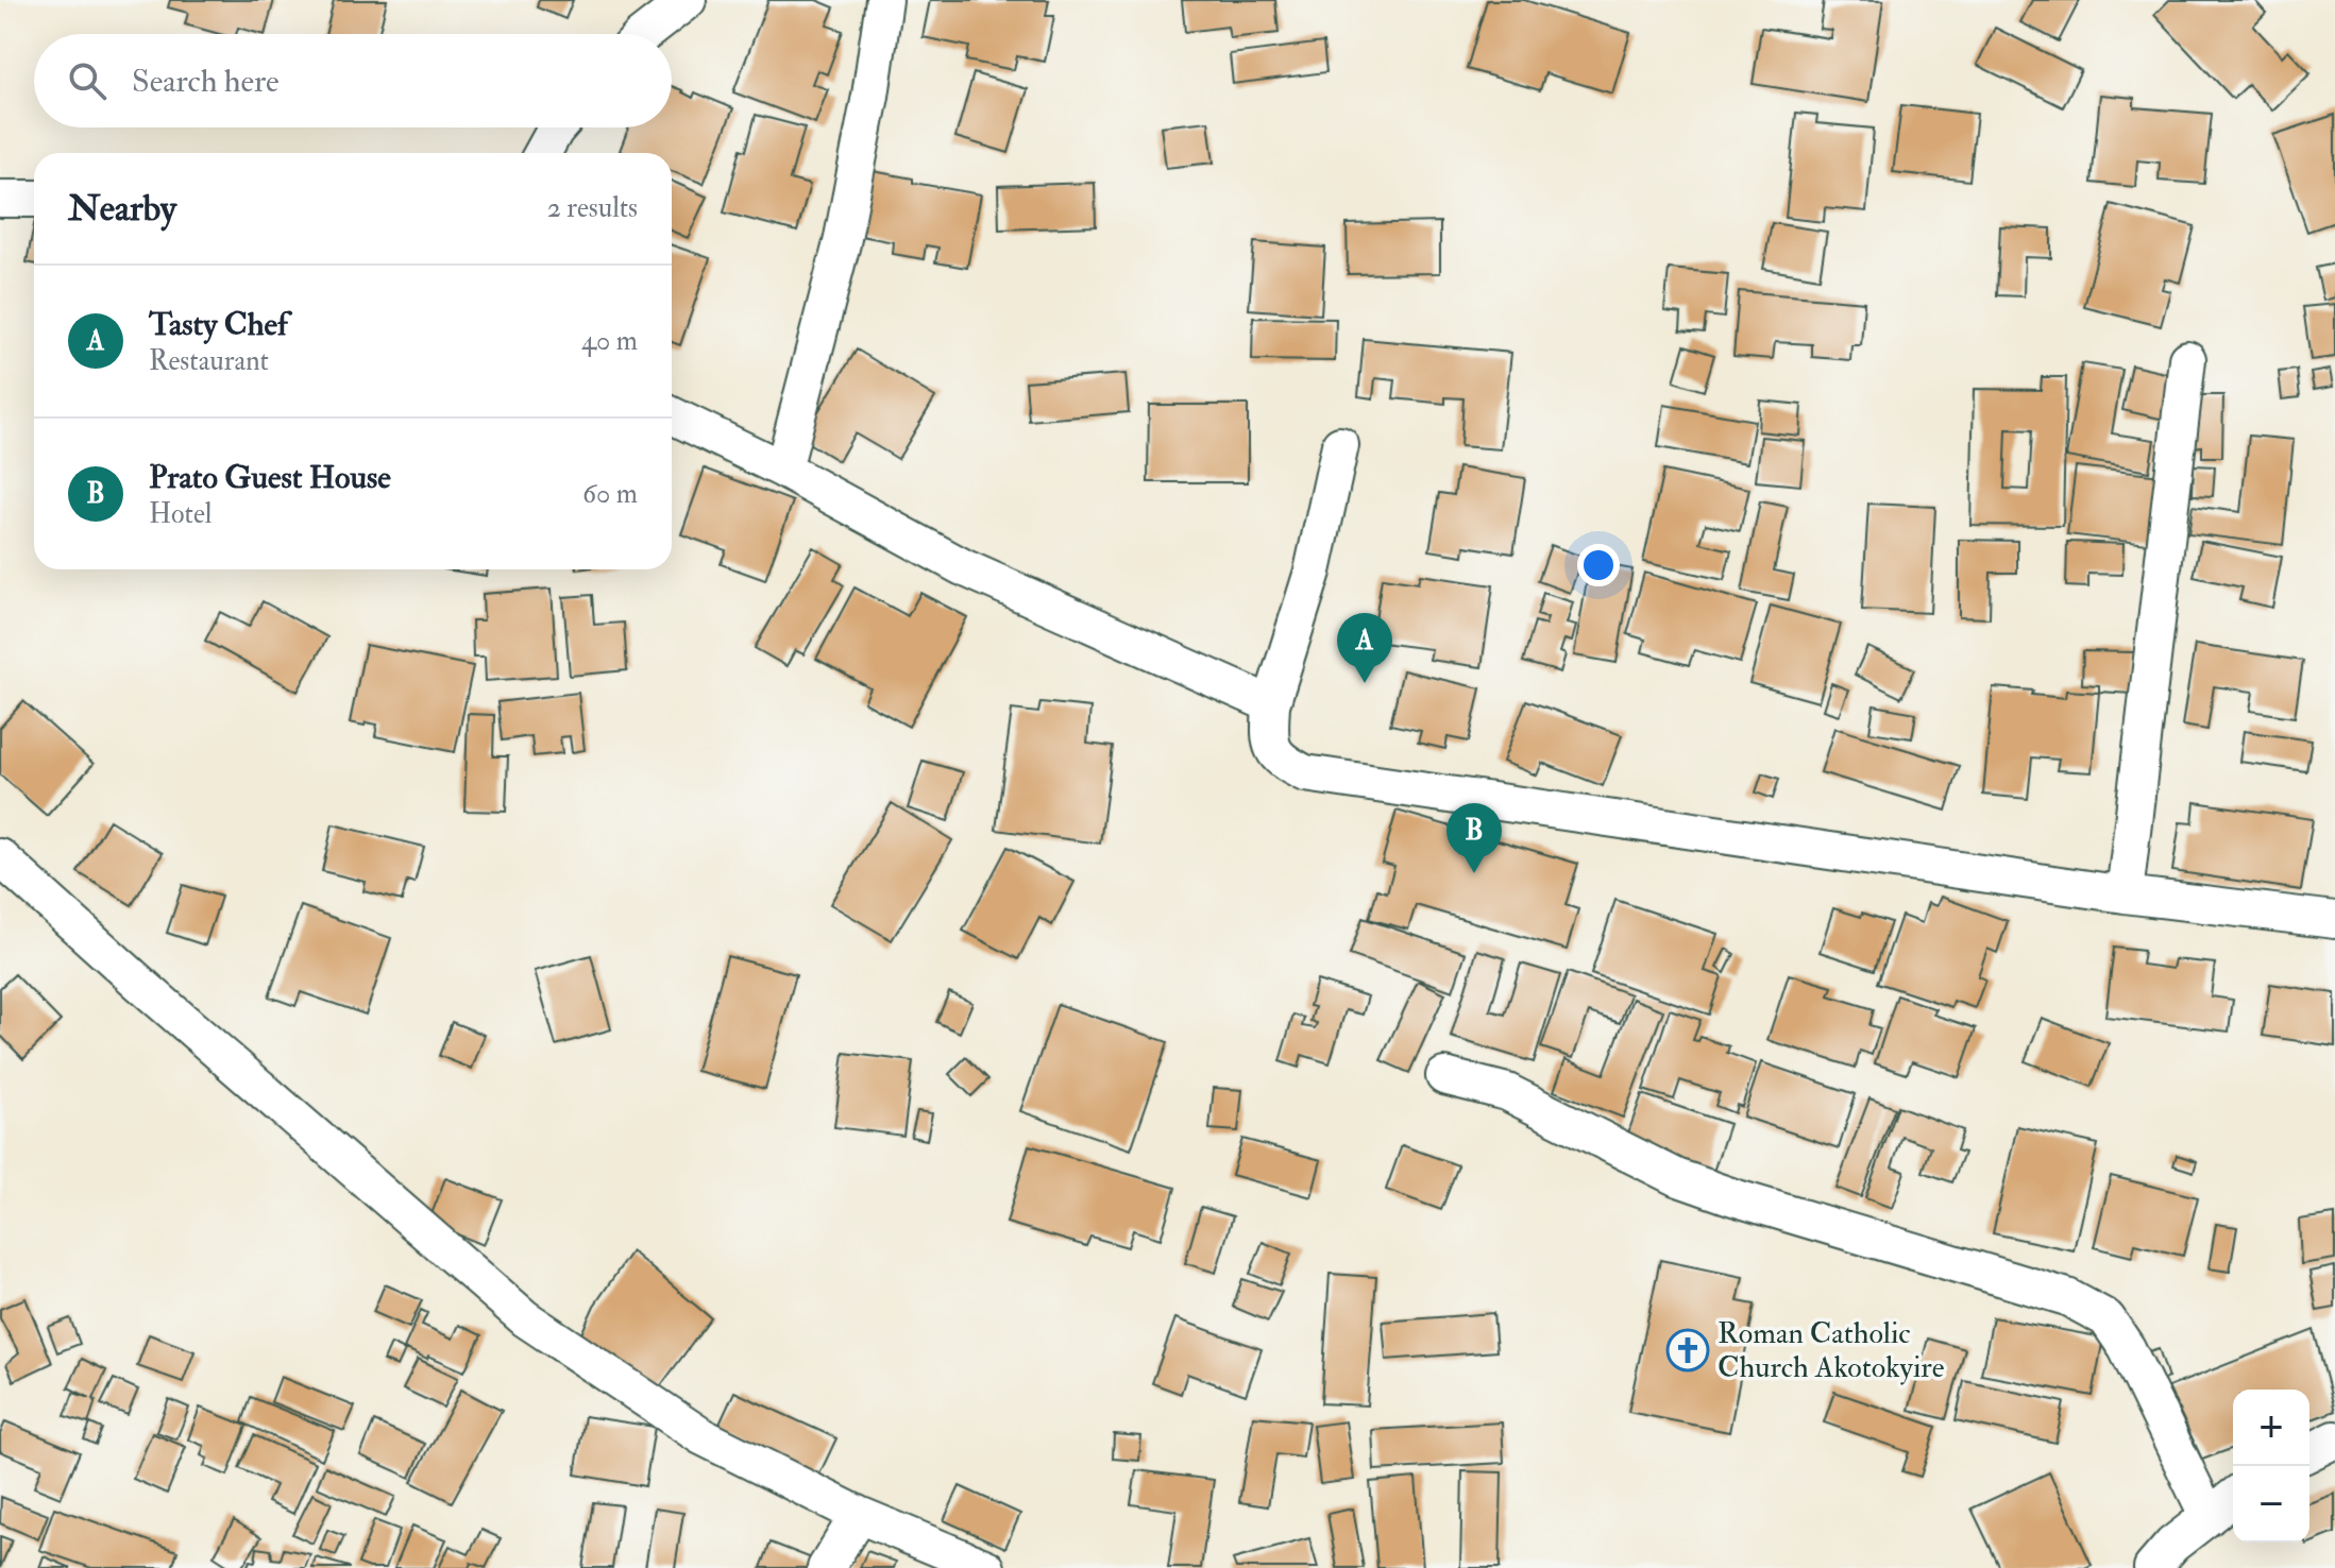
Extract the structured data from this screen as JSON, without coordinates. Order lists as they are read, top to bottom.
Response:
{
  "places": {
    "church": ["Roman Catholic Church Akotokyire"]
  },
  "page": {
    "search": "Search here",
    "heading": ["Nearby", "2 results"],
    "list": [
      {
        "mark": "A",
        "name": "Tasty Chef",
        "note": "Restaurant",
        "value": "40 m"
      },
      {
        "mark": "B",
        "name": "Prato Guest House",
        "note": "Hotel",
        "value": "60 m"
      }
    ],
    "pins": ["A", "B"],
    "map_buttons": ["+", "−"]
  }
}
